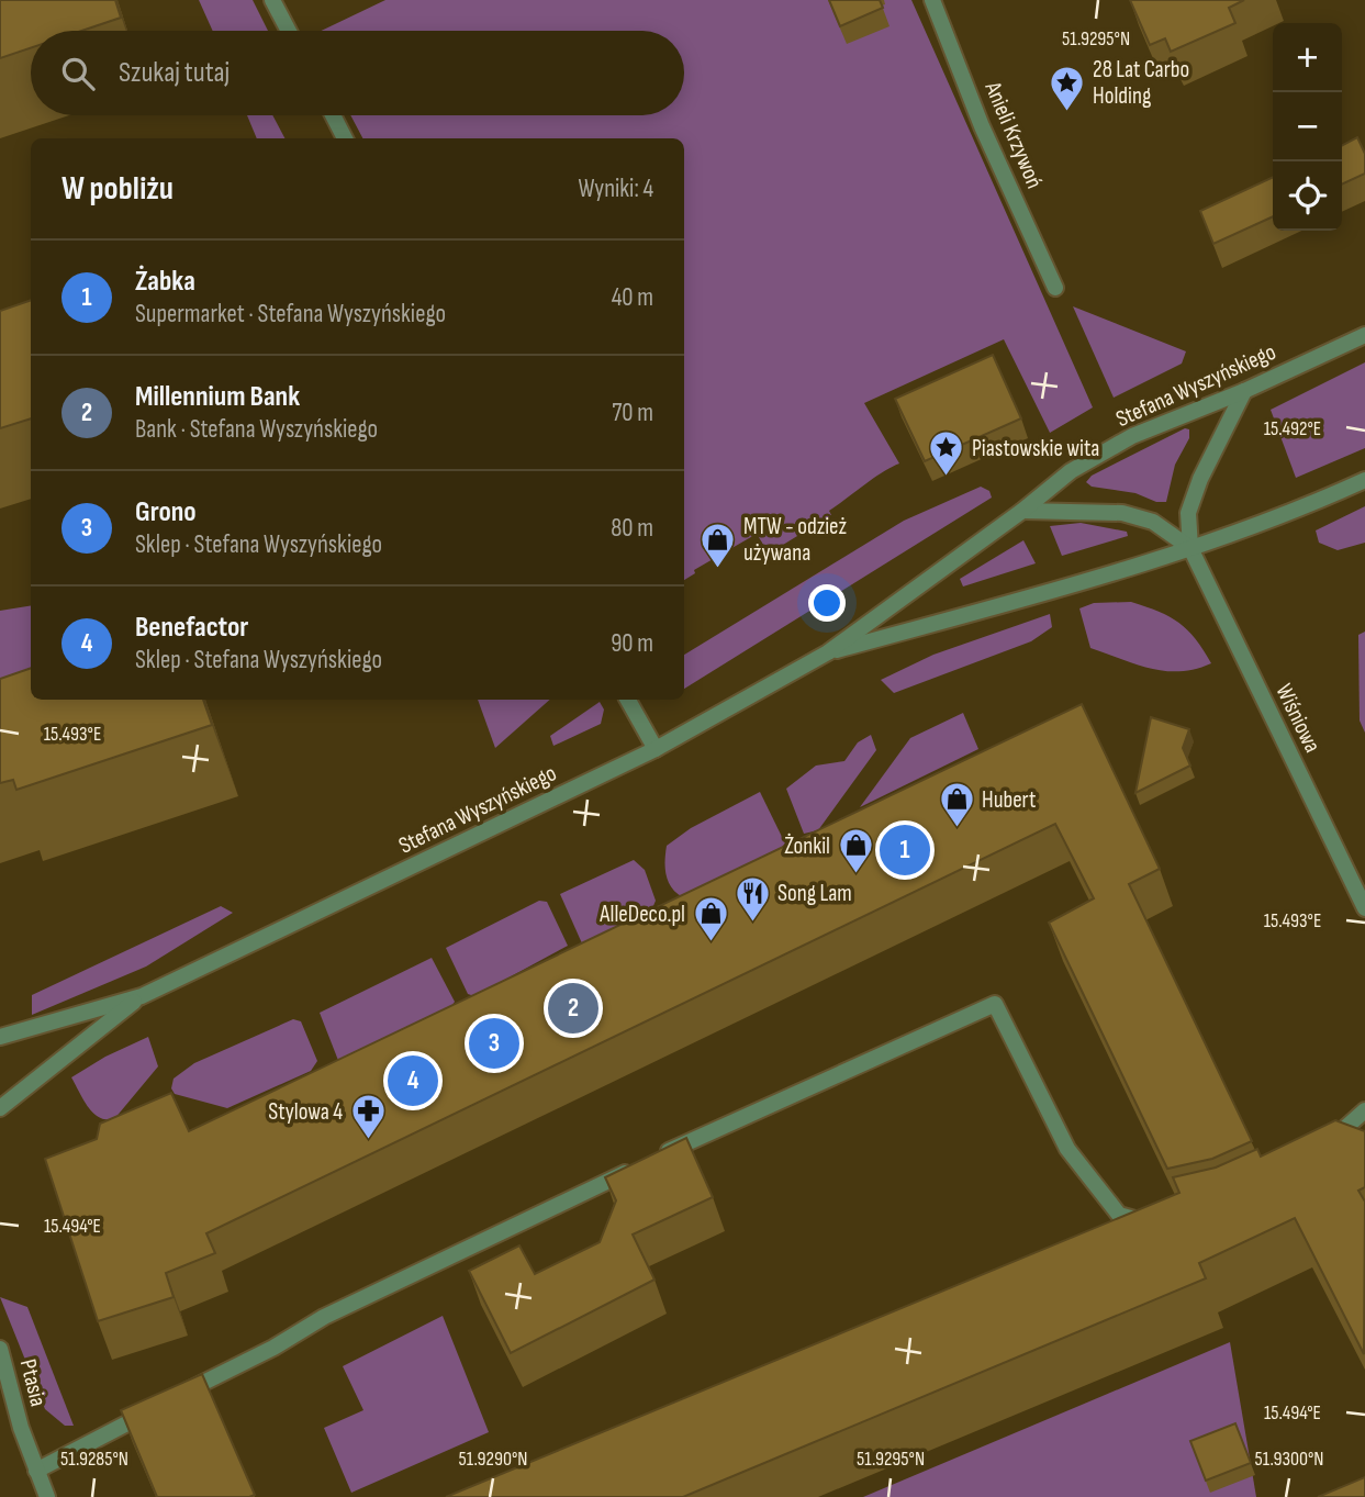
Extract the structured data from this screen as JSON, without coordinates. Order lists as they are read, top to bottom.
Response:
{
  "streets": {
    "street": [
      "Anieli Krzywoń",
      "Stefana Wyszyńskiego",
      "Wiśniowa",
      "Ptasia"
    ]
  },
  "crossings": [
    ["Stefana Wyszyńskiego", "Wiśniowa"]
  ],
  "places": {
    "place": ["28 Lat Carbo Holding", "Piastowskie wita"],
    "shop": [
      "MTW - odzież używana",
      "Hubert",
      "Żonkil",
      "AlleDeco.pl"
    ],
    "restaurant": ["Song Lam"],
    "pharmacy": ["Stylowa 4"]
  },
  "page": {
    "map_buttons": ["+", "−"],
    "search": "Szukaj tutaj",
    "heading": ["W pobliżu", "Wyniki: 4"],
    "list": [
      {
        "mark": "1",
        "name": "Żabka",
        "note": "Supermarket · Stefana Wyszyńskiego",
        "value": "40 m"
      },
      {
        "mark": "2",
        "name": "Millennium Bank",
        "note": "Bank · Stefana Wyszyńskiego",
        "value": "70 m"
      },
      {
        "mark": "3",
        "name": "Grono",
        "note": "Sklep · Stefana Wyszyńskiego",
        "value": "80 m"
      },
      {
        "mark": "4",
        "name": "Benefactor",
        "note": "Sklep · Stefana Wyszyńskiego",
        "value": "90 m"
      }
    ],
    "pins": [
      "1",
      "2",
      "3",
      "4"
    ]
  },
  "coordinates": [
    "51.9295°N",
    "15.492°E",
    "15.493°E",
    "15.494°E",
    "51.9285°N",
    "51.9290°N",
    "51.9300°N"
  ]
}
